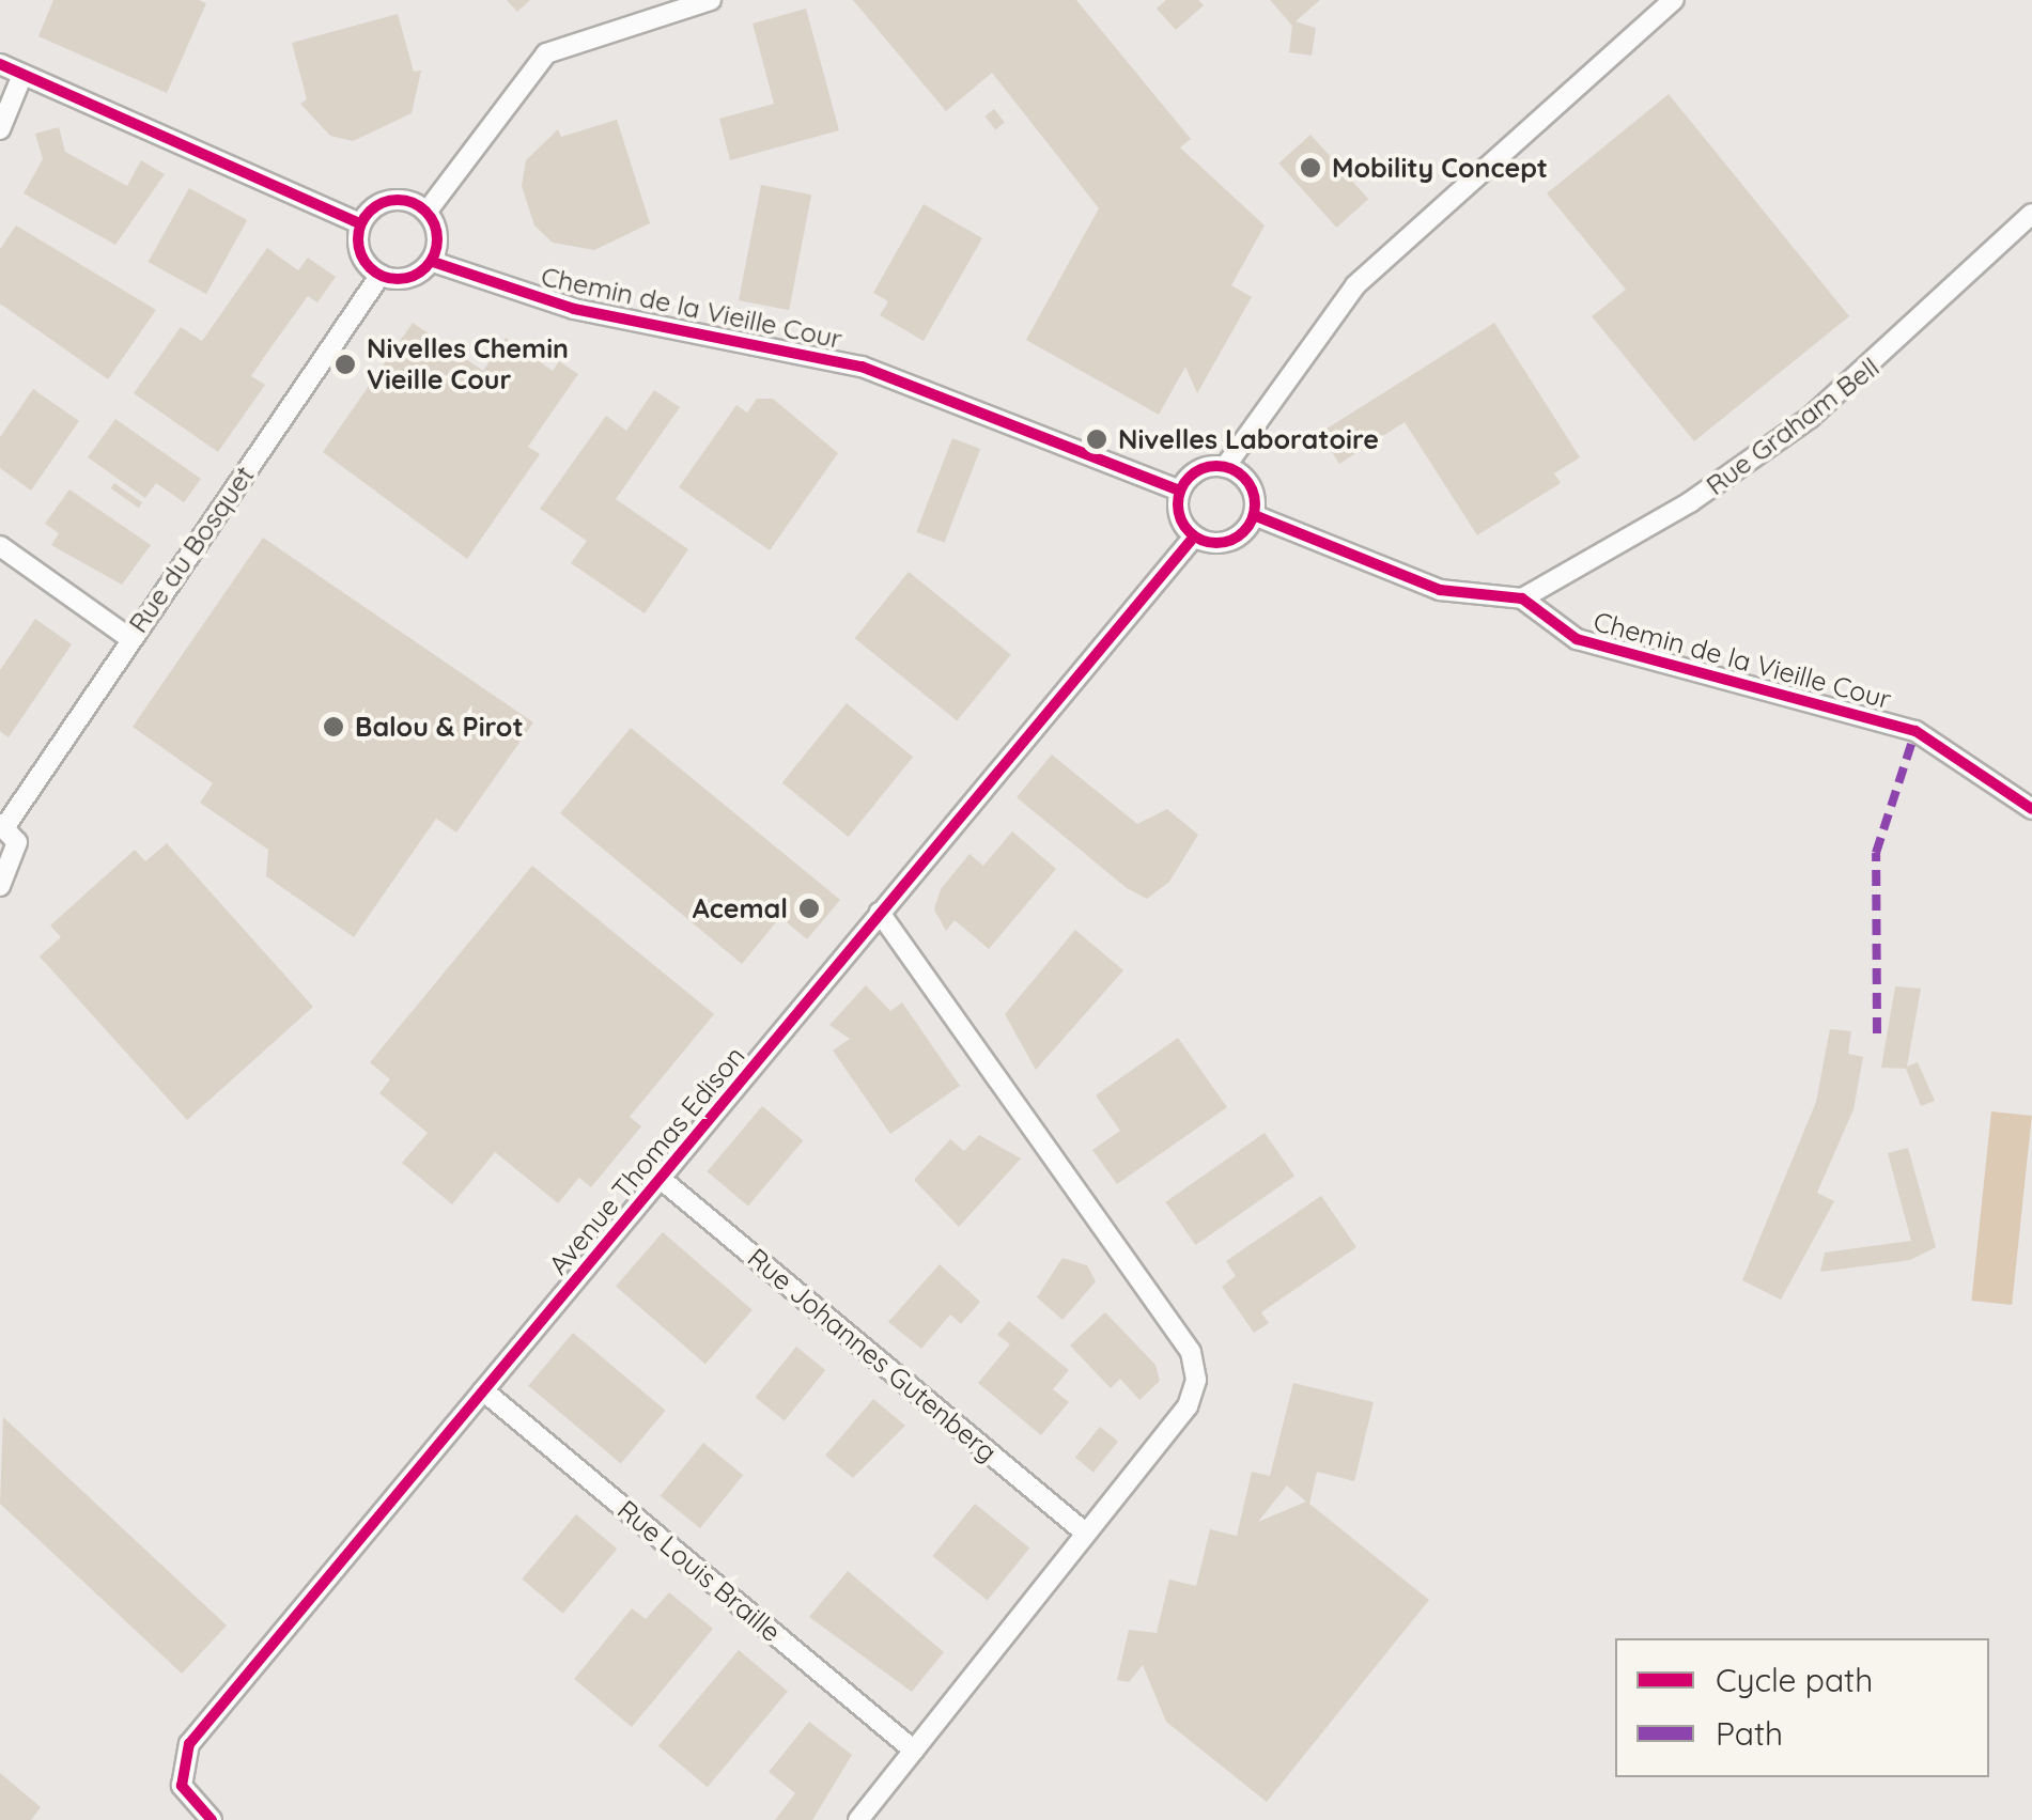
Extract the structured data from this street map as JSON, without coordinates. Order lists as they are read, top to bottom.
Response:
{
  "streets": {
    "street": [
      "Chemin de la Vieille Cour",
      "Rue Graham Bell",
      "Rue du Bosquet",
      "Avenue Thomas Edison",
      "Rue Johannes Gutenberg",
      "Rue Louis Braille"
    ]
  },
  "crossings": [
    ["Chemin de la Vieille Cour", "Rue Graham Bell"],
    ["Chemin de la Vieille Cour", "Rue du Bosquet"],
    ["Chemin de la Vieille Cour", "Avenue Thomas Edison"],
    ["Avenue Thomas Edison", "Rue Johannes Gutenberg"],
    ["Avenue Thomas Edison", "Rue Louis Braille"]
  ],
  "places": [
    "Mobility Concept",
    "Nivelles Chemin Vieille Cour",
    "Nivelles Laboratoire",
    "Balou & Pirot",
    "Acemal"
  ],
  "legend": ["Cycle path", "Path"]
}
